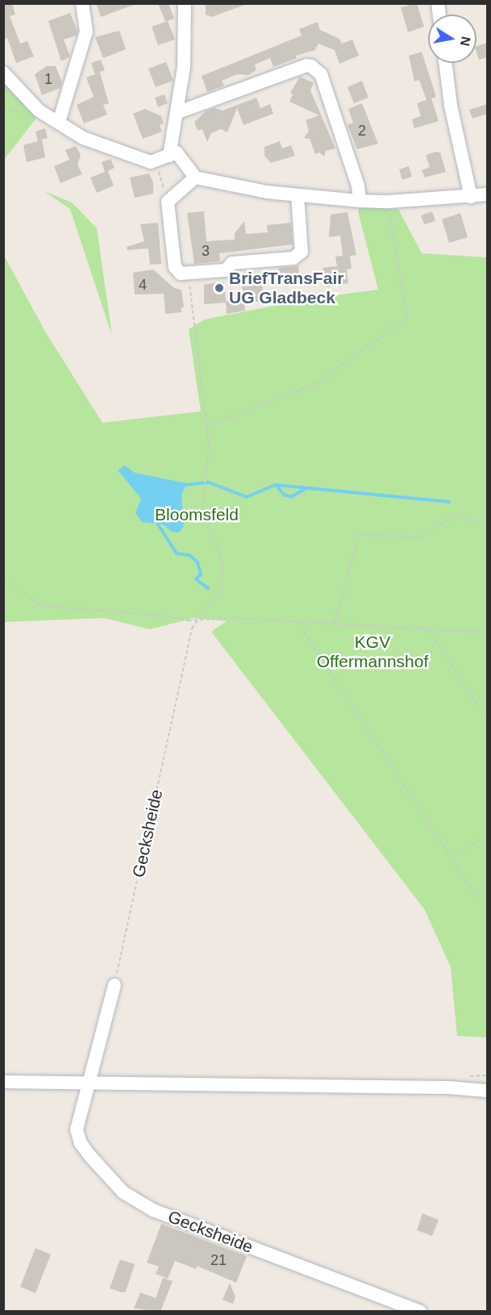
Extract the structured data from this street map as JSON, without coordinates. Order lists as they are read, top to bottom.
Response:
{
  "streets": {
    "street": ["Gecksheide"]
  },
  "parks": ["Bloomsfeld", "KGV Offermannshof"],
  "places": ["BriefTransFair UG Gladbeck"],
  "house_numbers": [
    "1",
    "2",
    "3",
    "4",
    "21"
  ],
  "north": "right"
}
